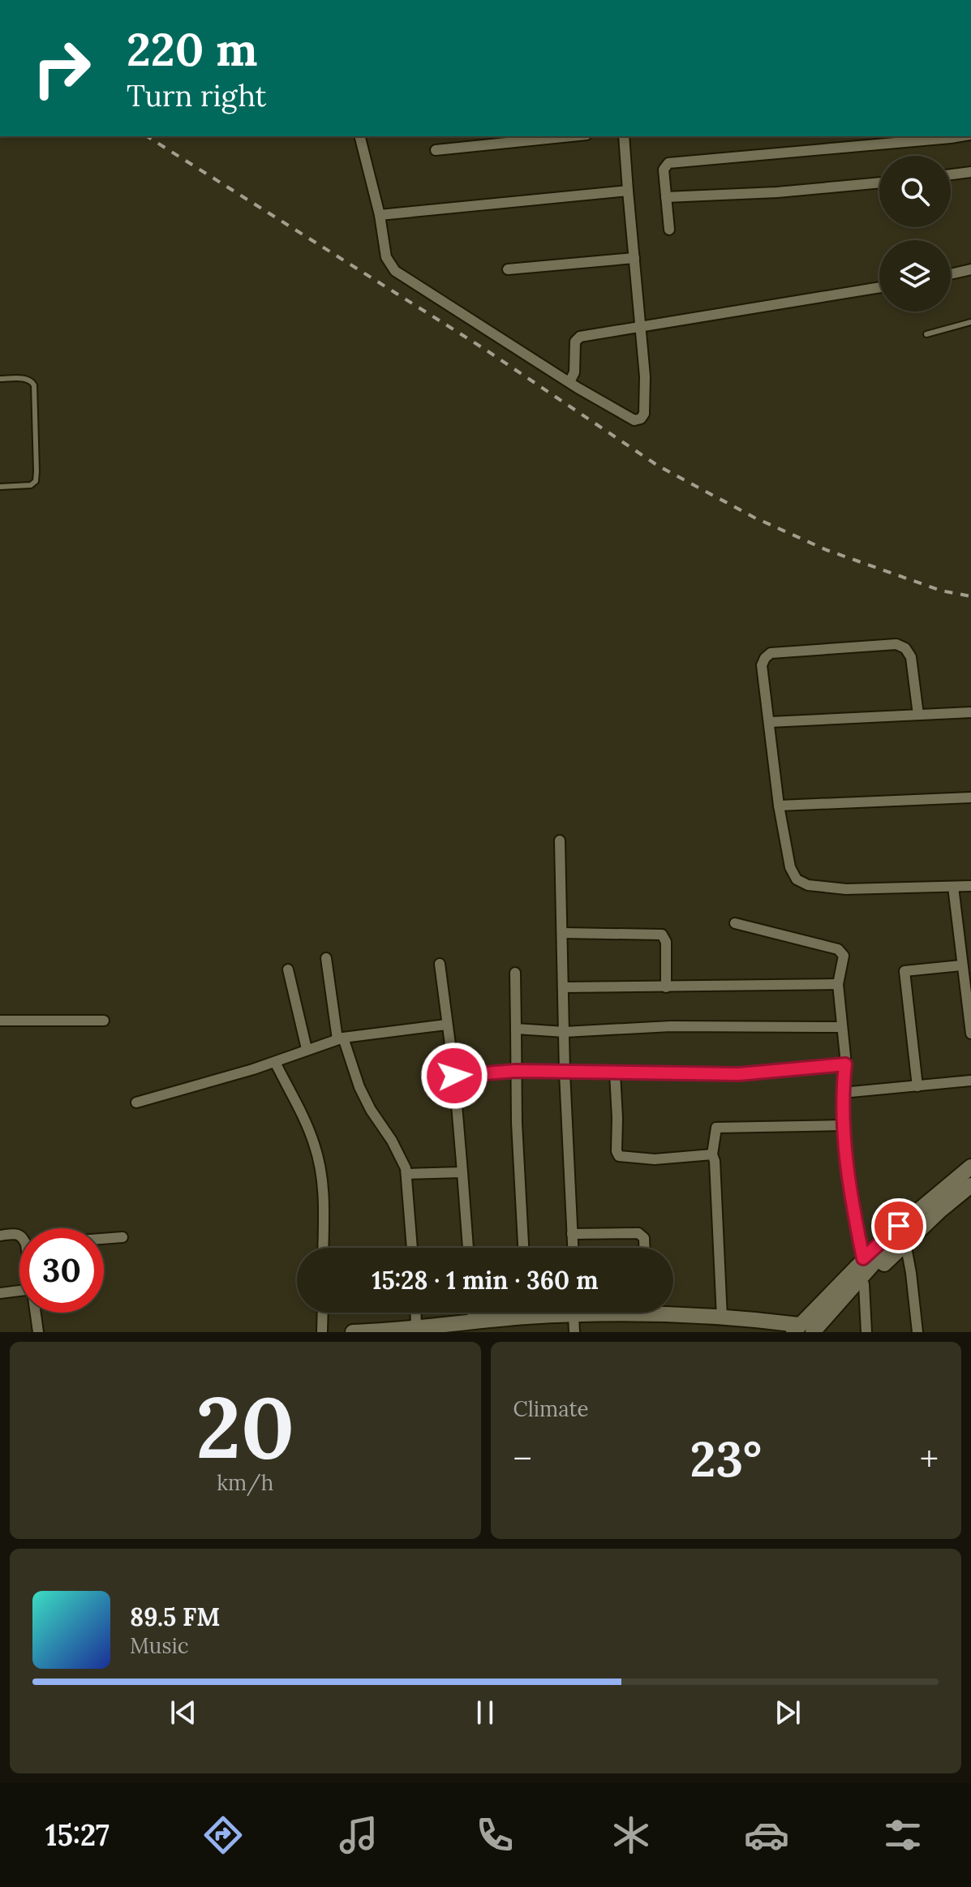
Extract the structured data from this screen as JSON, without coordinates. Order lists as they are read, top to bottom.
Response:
{
  "page": {
    "turn": ["220 m", "Turn right"],
    "limit": "30",
    "trip": "15:28 · 1 min · 360 m",
    "tile": [
      ["20", "km/h"],
      "Climate"
    ],
    "heat": ["−", "23°", "+"],
    "song": ["89.5 FM", "Music"],
    "tabs": "15:27"
  }
}
